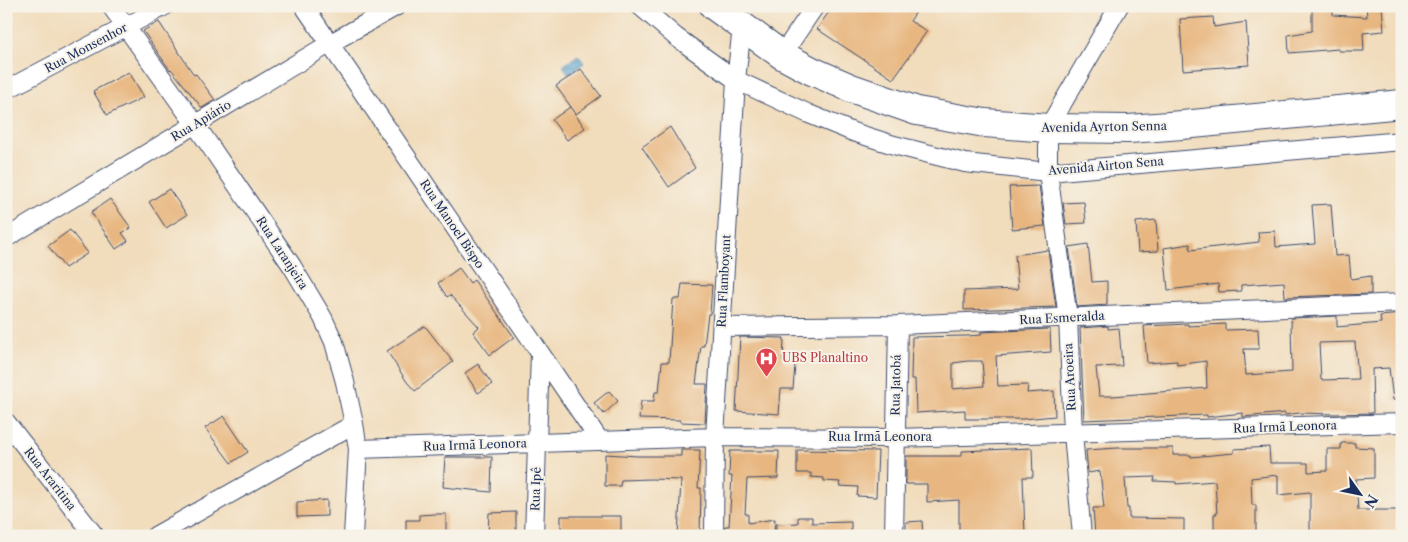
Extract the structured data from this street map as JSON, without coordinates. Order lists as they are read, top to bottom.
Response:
{
  "streets": {
    "highway": ["Avenida Ayrton Senna"],
    "street": [
      "Rua Monsenhor",
      "Rua Apiário",
      "Avenida Airton Sena",
      "Rua Manoel Bispo",
      "Rua Laranjeira",
      "Rua Flamboyant",
      "Rua Esmeralda",
      "Rua Aroeira",
      "Rua Jatobá",
      "Rua Irmã Leonora",
      "Rua Araritina",
      "Rua Ipê"
    ]
  },
  "crossings": [
    ["Rua Monsenhor", "Rua Laranjeira"],
    ["Rua Apiário", "Rua Manoel Bispo"],
    ["Rua Apiário", "Rua Laranjeira"],
    ["Avenida Ayrton Senna", "Rua Flamboyant"],
    ["Avenida Ayrton Senna", "Rua Aroeira"],
    ["Avenida Airton Sena", "Rua Flamboyant"],
    ["Avenida Airton Sena", "Rua Aroeira"],
    ["Rua Manoel Bispo", "Rua Irmã Leonora"],
    ["Rua Manoel Bispo", "Rua Ipê"],
    ["Rua Laranjeira", "Rua Irmã Leonora"],
    ["Rua Flamboyant", "Rua Esmeralda"],
    ["Rua Flamboyant", "Rua Irmã Leonora"],
    ["Rua Esmeralda", "Rua Aroeira"],
    ["Rua Esmeralda", "Rua Jatobá"],
    ["Rua Aroeira", "Rua Irmã Leonora"],
    ["Rua Jatobá", "Rua Irmã Leonora"],
    ["Rua Irmã Leonora", "Rua Ipê"]
  ],
  "places": {
    "hospital": ["UBS Planaltino"]
  },
  "north": "bottom right"
}
